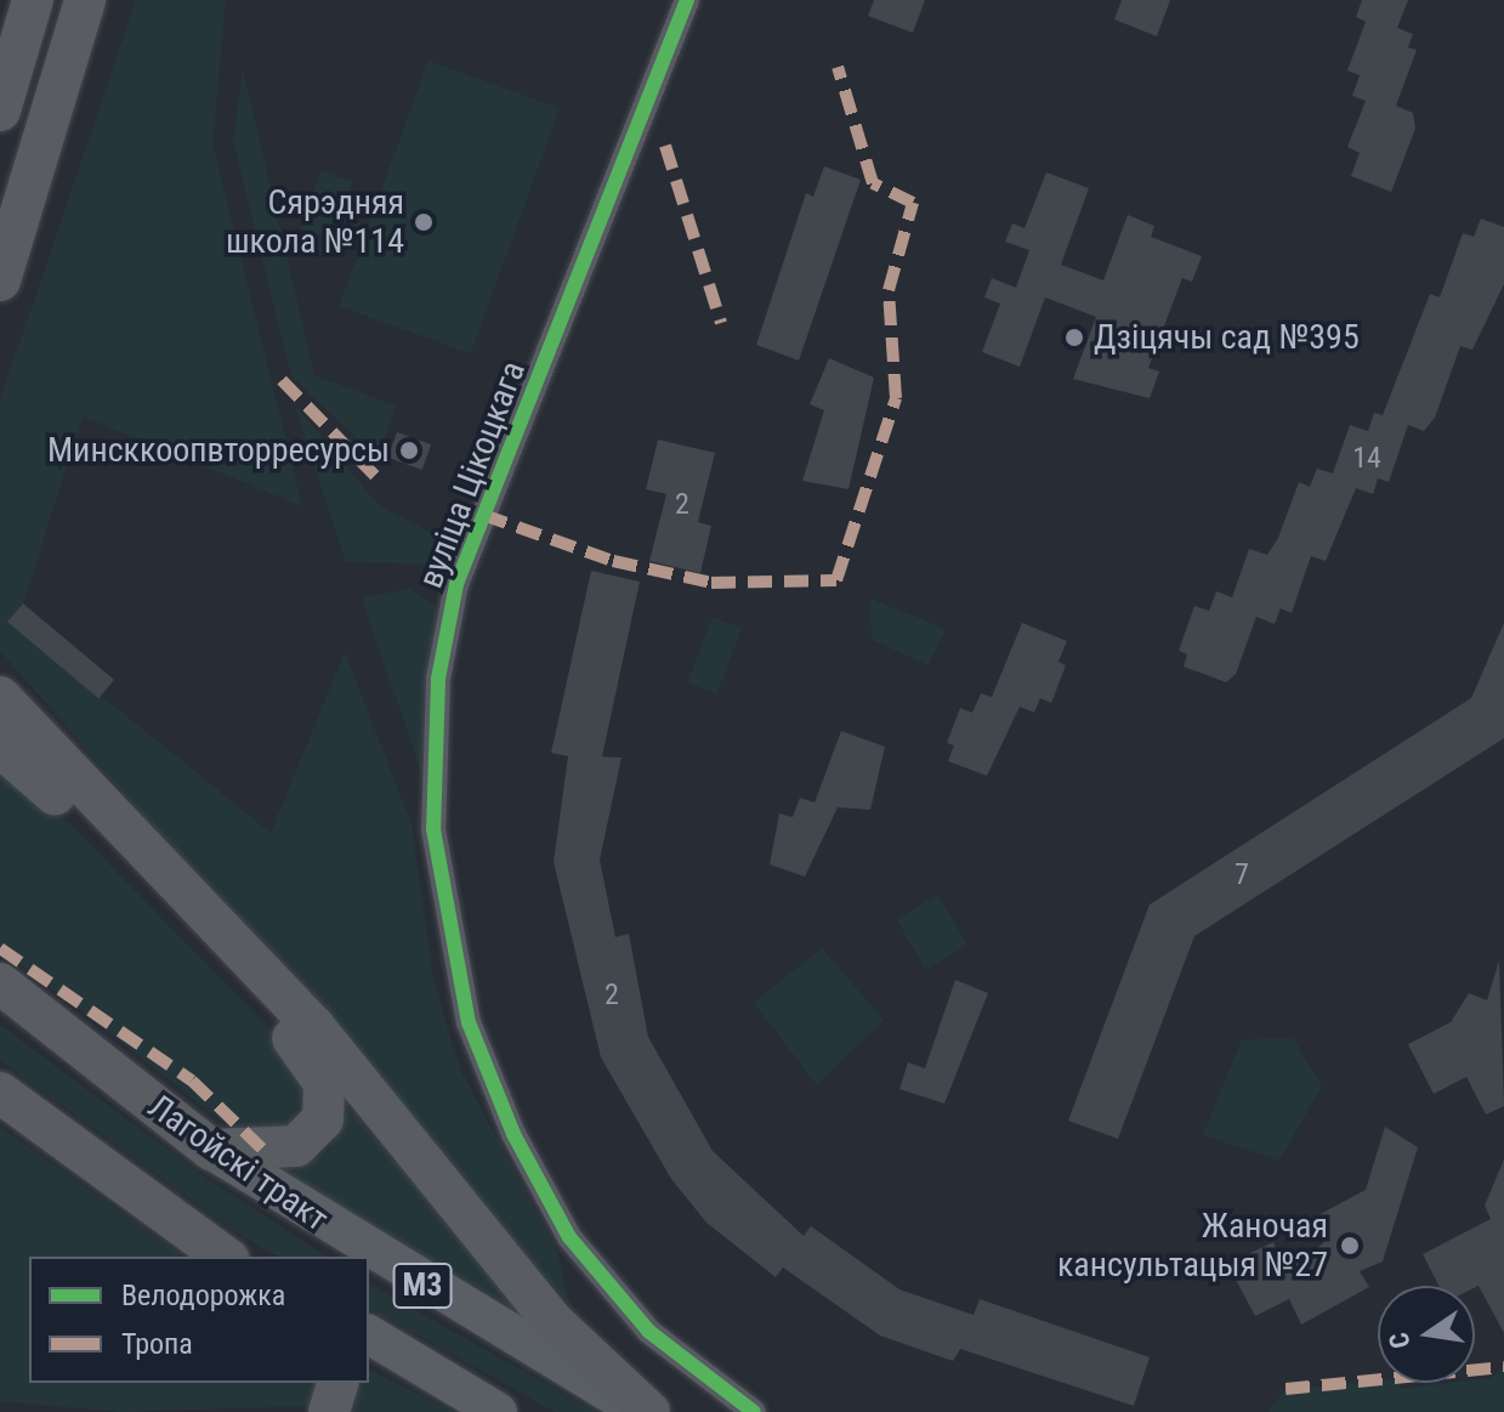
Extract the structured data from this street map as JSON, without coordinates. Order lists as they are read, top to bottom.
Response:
{
  "streets": {
    "highway": ["Лагойскі тракт", "М3"],
    "street": ["вуліца Цікоцкага"]
  },
  "places": [
    "Сярэдняя школа №114",
    "Дзіцячы сад №395",
    "Минсккоопвторресурсы",
    "Жаночая кансультацыя №27"
  ],
  "house_numbers": [
    "14",
    "2",
    "7",
    "2"
  ],
  "legend": ["Велодорожка", "Тропа"],
  "north": "left"
}
